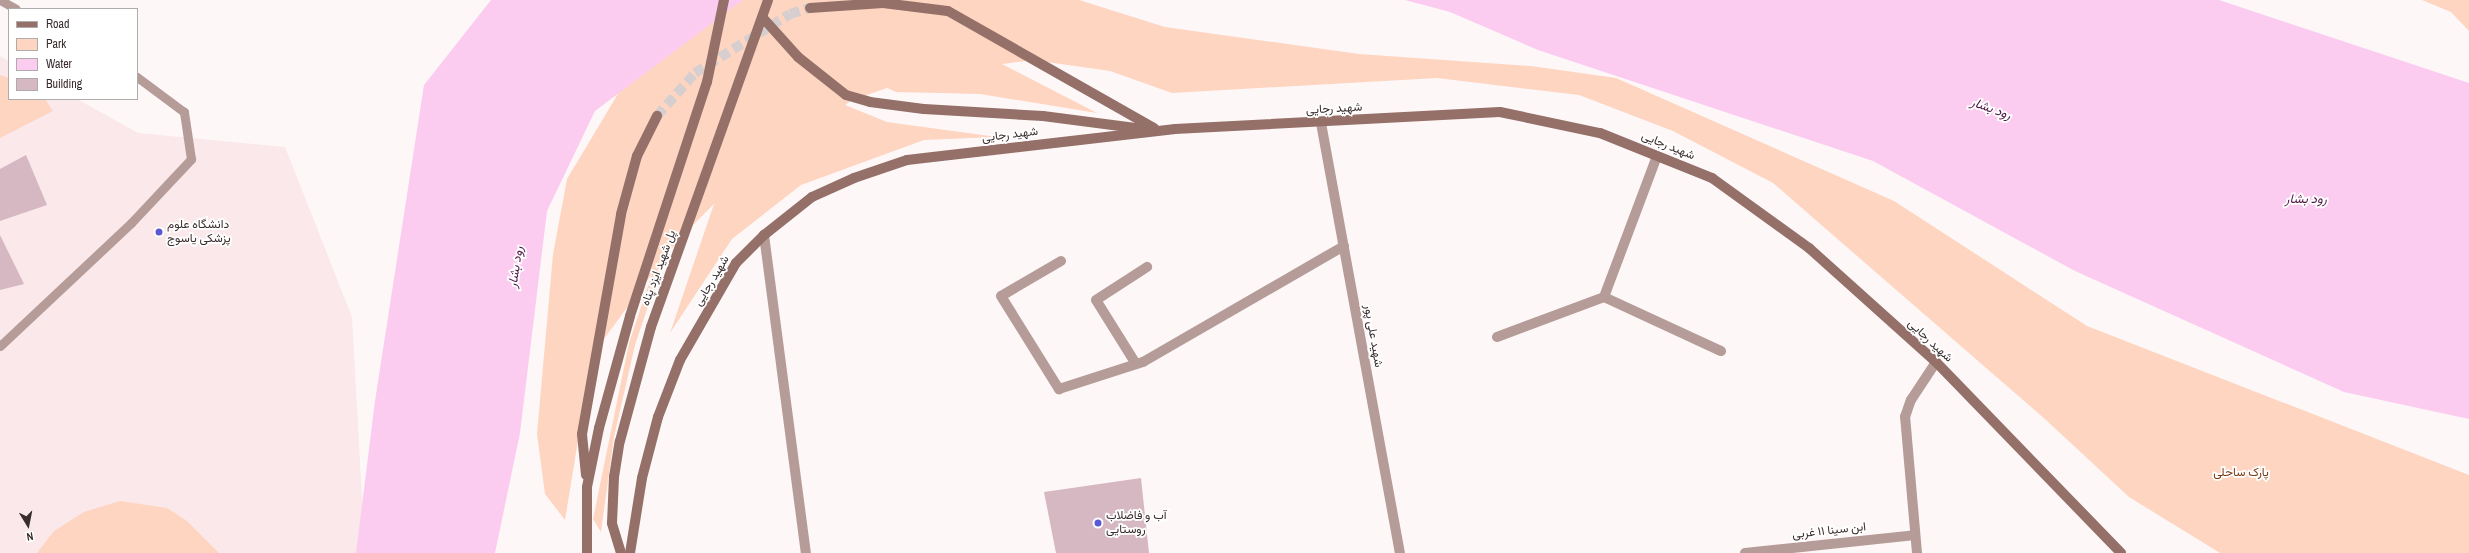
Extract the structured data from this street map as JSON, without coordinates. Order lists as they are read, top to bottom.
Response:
{
  "streets": {
    "main road": ["شهید رجایی", "پل شهید ایزد پناه"],
    "street": ["شهید علی پور", "ابن سینا ۱۱ غربی"]
  },
  "crossings": [
    ["شهید رجایی", "شهید علی پور"]
  ],
  "water": ["رود بشار"],
  "parks": ["پارک ساحلی"],
  "places": ["دانشگاه علوم پزشکی یاسوج", "آب و فاضلاب روستایی"],
  "legend": [
    "Road",
    "Park",
    "Water",
    "Building"
  ],
  "north": "bottom"
}
